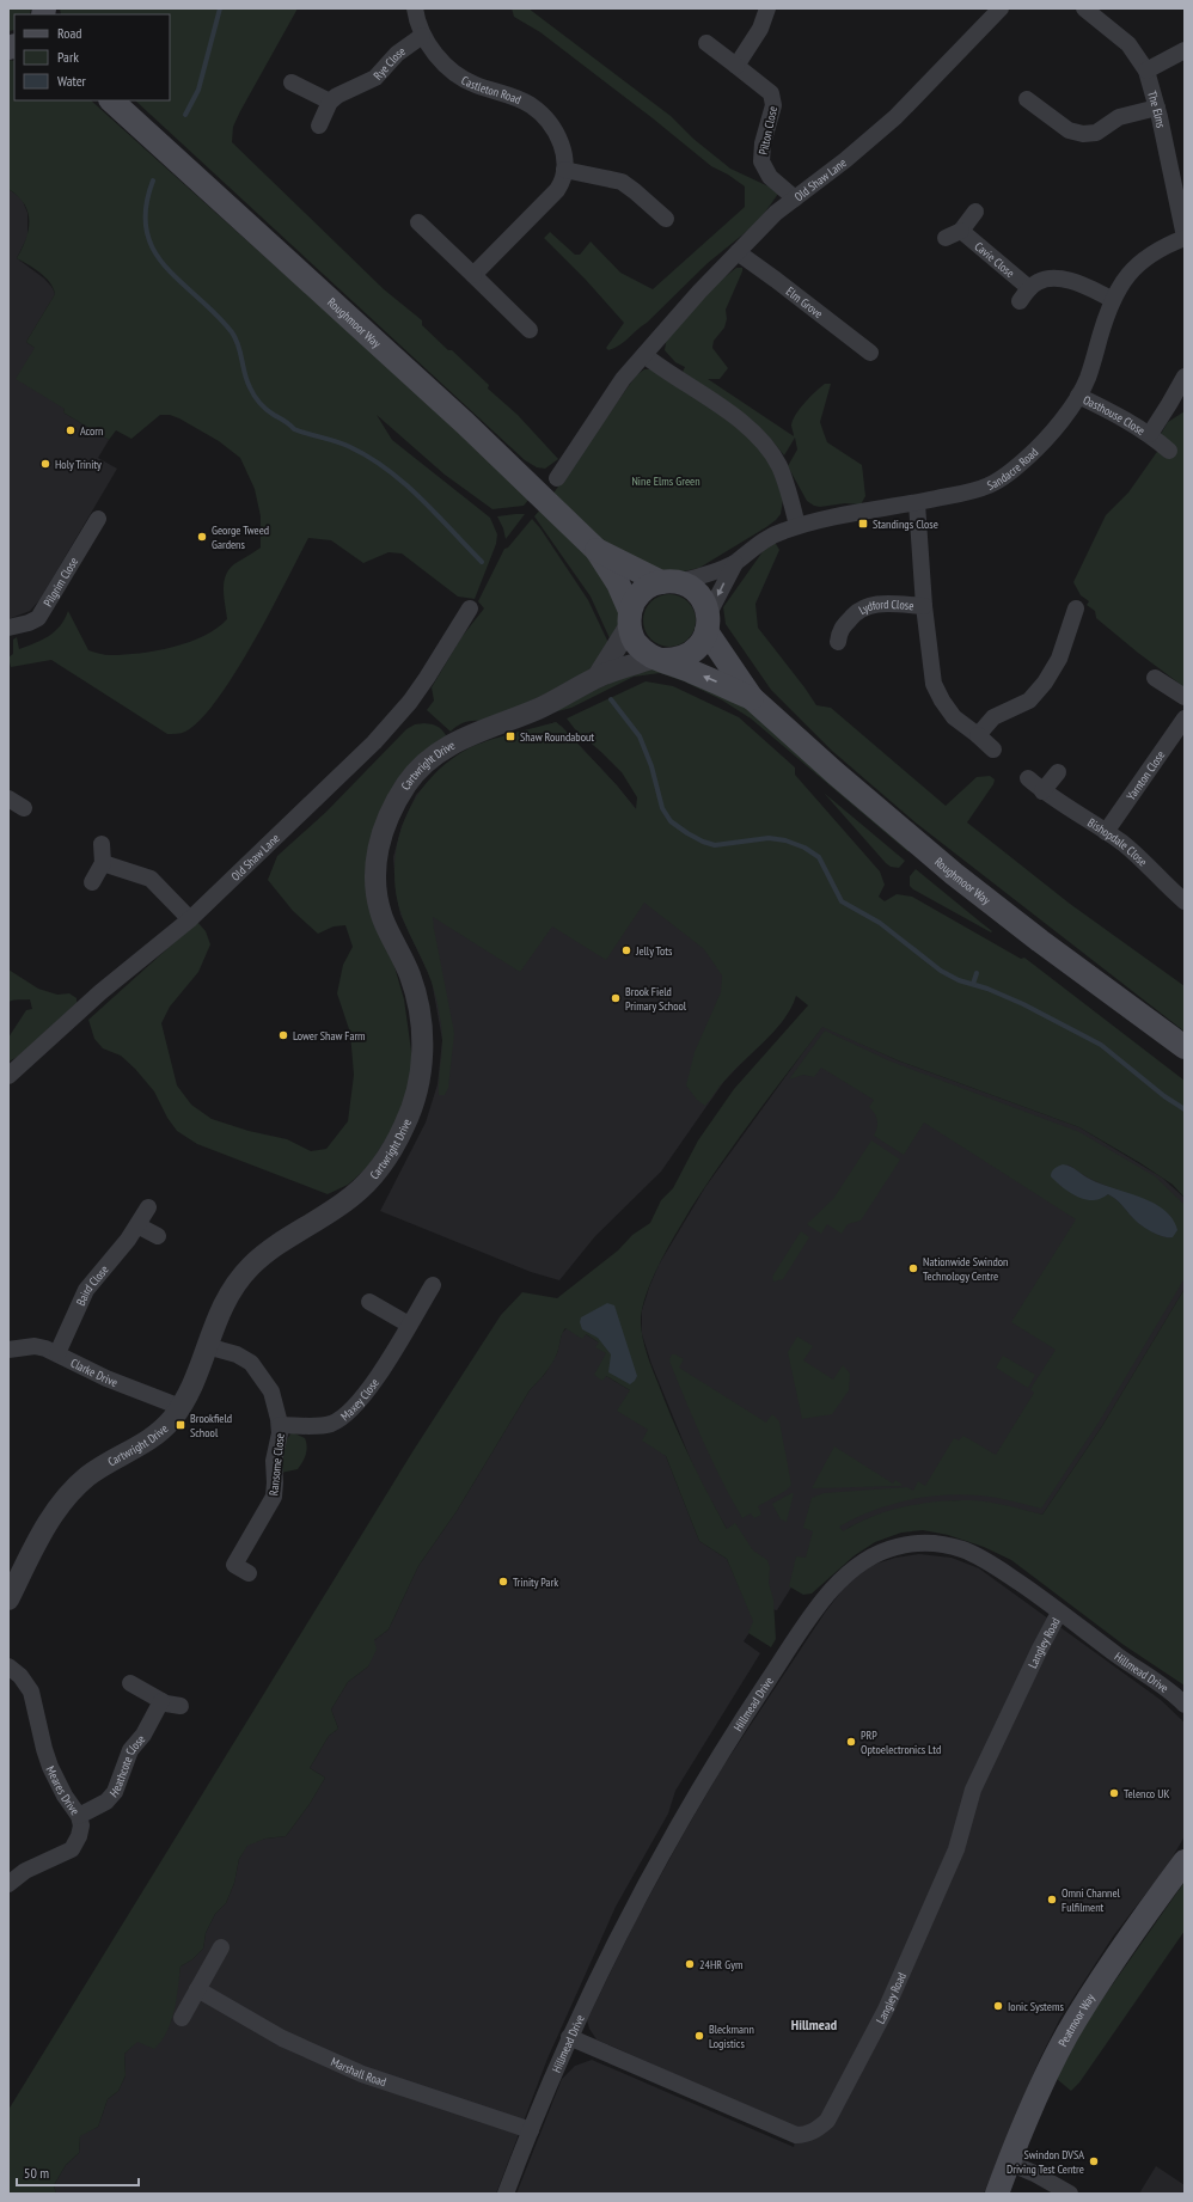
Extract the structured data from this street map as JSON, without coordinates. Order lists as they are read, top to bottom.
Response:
{
  "streets": {
    "main road": ["Roughmoor Way", "Peatmoor Way"],
    "street": [
      "Rye Close",
      "Castleton Road",
      "The Elms",
      "Pilton Close",
      "Old Shaw Lane",
      "Cavie Close",
      "Elm Grove",
      "Oasthouse Close",
      "Sandacre Road",
      "Pilgrim Close",
      "Lydford Close",
      "Cartwright Drive",
      "Yarnton Close",
      "Bishopdale Close",
      "Baird Close",
      "Clarke Drive",
      "Maxey Close",
      "Ransome Close",
      "Langley Road",
      "Hillmead Drive",
      "Heathcote Close",
      "Meares Drive",
      "Marshall Road"
    ]
  },
  "crossings": [
    ["Rye Close", "Castleton Road"],
    ["The Elms", "Sandacre Road"],
    ["Pilton Close", "Old Shaw Lane"],
    ["Old Shaw Lane", "Elm Grove"],
    ["Cavie Close", "Sandacre Road"],
    ["Roughmoor Way", "Sandacre Road"],
    ["Roughmoor Way", "Cartwright Drive"],
    ["Oasthouse Close", "Sandacre Road"],
    ["Sandacre Road", "Cartwright Drive"],
    ["Cartwright Drive", "Clarke Drive"],
    ["Cartwright Drive", "Ransome Close"],
    ["Yarnton Close", "Bishopdale Close"],
    ["Baird Close", "Clarke Drive"],
    ["Maxey Close", "Ransome Close"],
    ["Langley Road", "Hillmead Drive"],
    ["Hillmead Drive", "Marshall Road"],
    ["Heathcote Close", "Meares Drive"]
  ],
  "districts": ["Hillmead"],
  "parks": ["Nine Elms Green"],
  "places": {
    "other": [
      "Acorn",
      "Holy Trinity",
      "George Tweed Gardens",
      "Jelly Tots",
      "Brook Field Primary School",
      "Lower Shaw Farm",
      "Nationwide Swindon Technology Centre",
      "Trinity Park",
      "PRP Optoelectronics Ltd",
      "Telenco UK",
      "Omni Channel Fulfilment",
      "24HR Gym",
      "Ionic Systems",
      "Bleckmann Logistics",
      "Swindon DVSA Driving Test Centre"
    ],
    "transit": ["Standings Close", "Shaw Roundabout", "Brookfield School"]
  },
  "legend": ["Road", "Park", "Water"],
  "scale_bar": "50 m"
}
